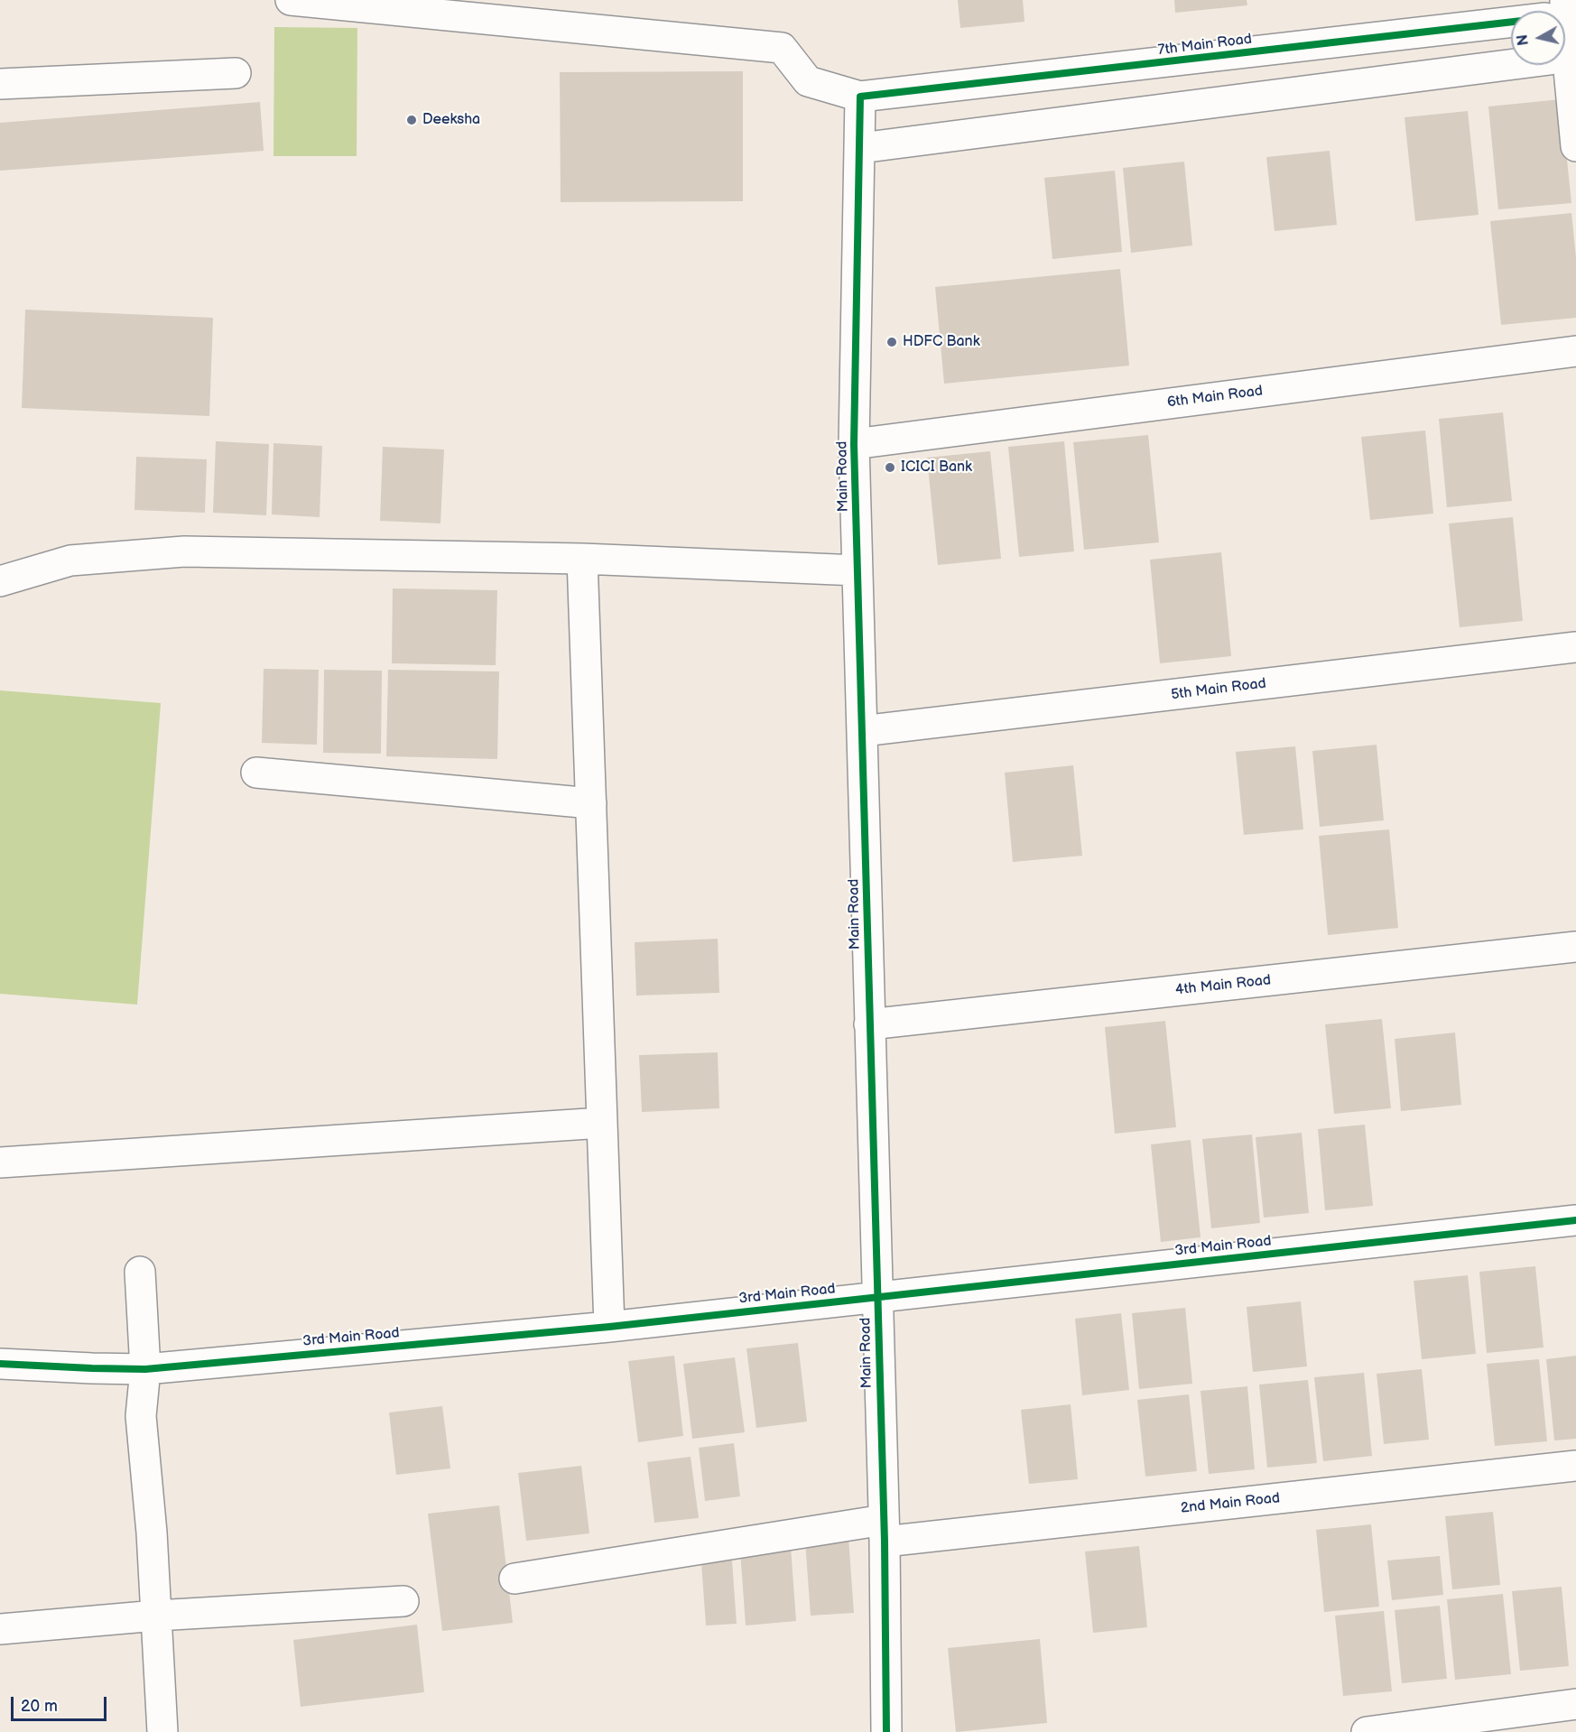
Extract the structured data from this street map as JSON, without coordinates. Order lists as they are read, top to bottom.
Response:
{
  "streets": {
    "street": [
      "7th Main Road",
      "6th Main Road",
      "Main Road",
      "5th Main Road",
      "4th Main Road",
      "3rd Main Road",
      "2nd Main Road"
    ]
  },
  "crossings": [
    ["7th Main Road", "Main Road"],
    ["6th Main Road", "Main Road"],
    ["Main Road", "5th Main Road"],
    ["Main Road", "4th Main Road"],
    ["Main Road", "3rd Main Road"],
    ["Main Road", "2nd Main Road"]
  ],
  "places": ["Deeksha", "HDFC Bank", "ICICI Bank"],
  "scale_bar": "20 m",
  "north": "left"
}
